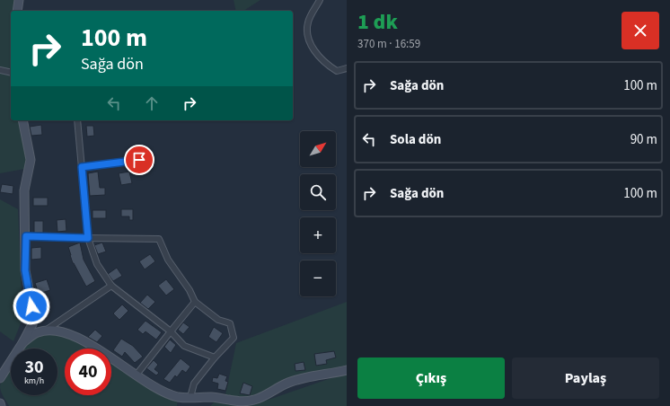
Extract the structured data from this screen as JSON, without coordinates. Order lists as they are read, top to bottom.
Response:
{
  "north": "top right",
  "page": {
    "heading": ["1 dk", "370 m · 16:59"],
    "turn": ["100 m", "Sağa dön"],
    "list": [
      {
        "name": "Sağa dön",
        "value": "100 m"
      },
      {
        "name": "Sola dön",
        "value": "90 m"
      },
      {
        "name": "Sağa dön",
        "value": "100 m"
      }
    ],
    "map_buttons": ["+", "−"],
    "speed": "30 km/h",
    "limit": "40",
    "buttons": ["Çıkış", "Paylaş"]
  }
}
